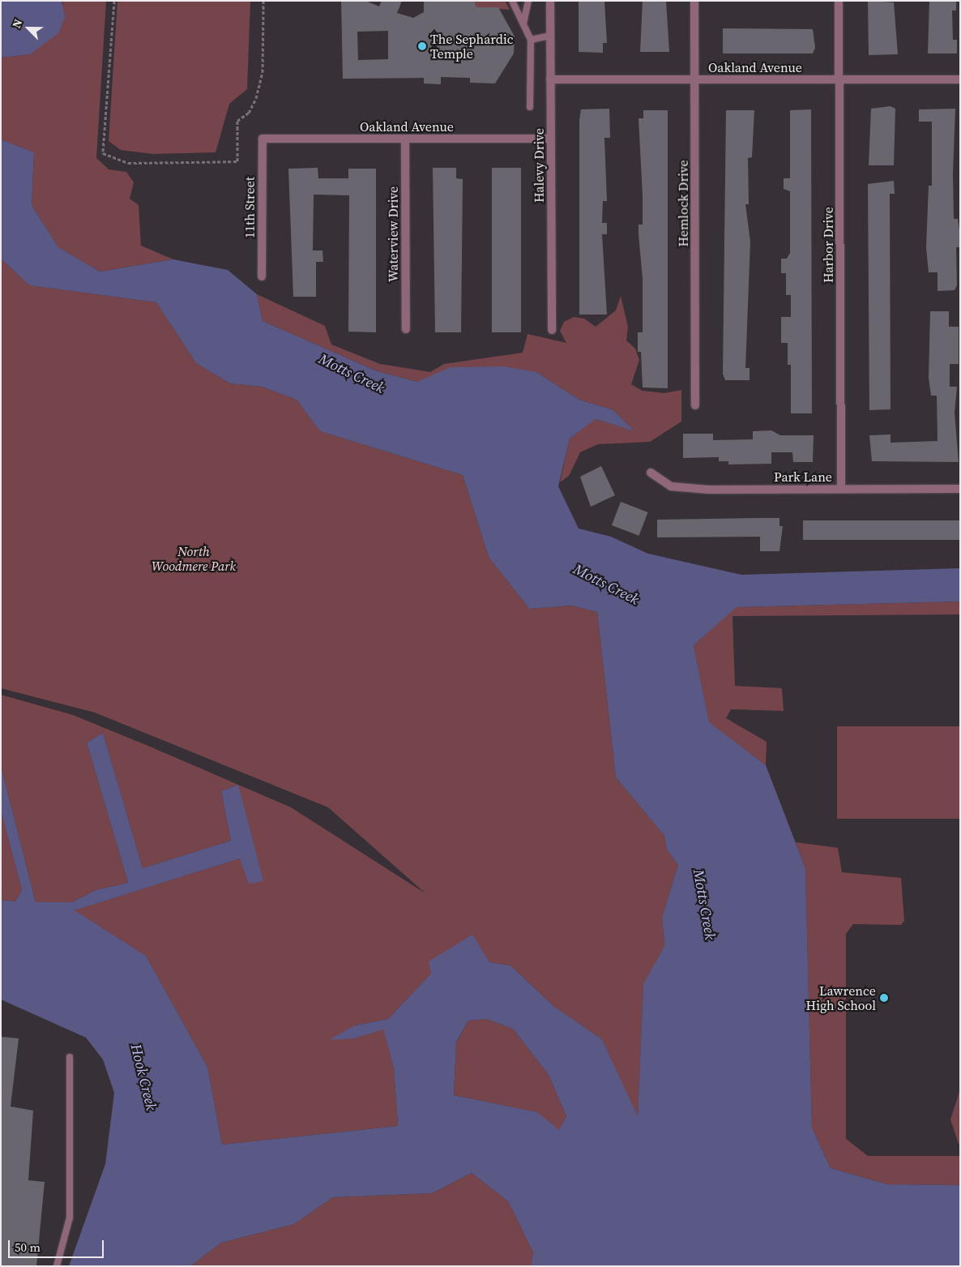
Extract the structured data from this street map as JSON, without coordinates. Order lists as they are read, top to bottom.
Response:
{
  "streets": {
    "street": [
      "Oakland Avenue",
      "Halevy Drive",
      "Hemlock Drive",
      "11th Street",
      "Waterview Drive",
      "Harbor Drive",
      "Park Lane"
    ]
  },
  "crossings": [
    ["Oakland Avenue", "Halevy Drive"],
    ["Oakland Avenue", "Hemlock Drive"],
    ["Oakland Avenue", "11th Street"],
    ["Oakland Avenue", "Waterview Drive"],
    ["Oakland Avenue", "Harbor Drive"],
    ["Harbor Drive", "Park Lane"]
  ],
  "water": ["Motts Creek", "Hook Creek"],
  "parks": ["North Woodmere Park"],
  "places": ["The Sephardic Temple", "Lawrence High School"],
  "scale_bar": "50 m",
  "north": "top left"
}
